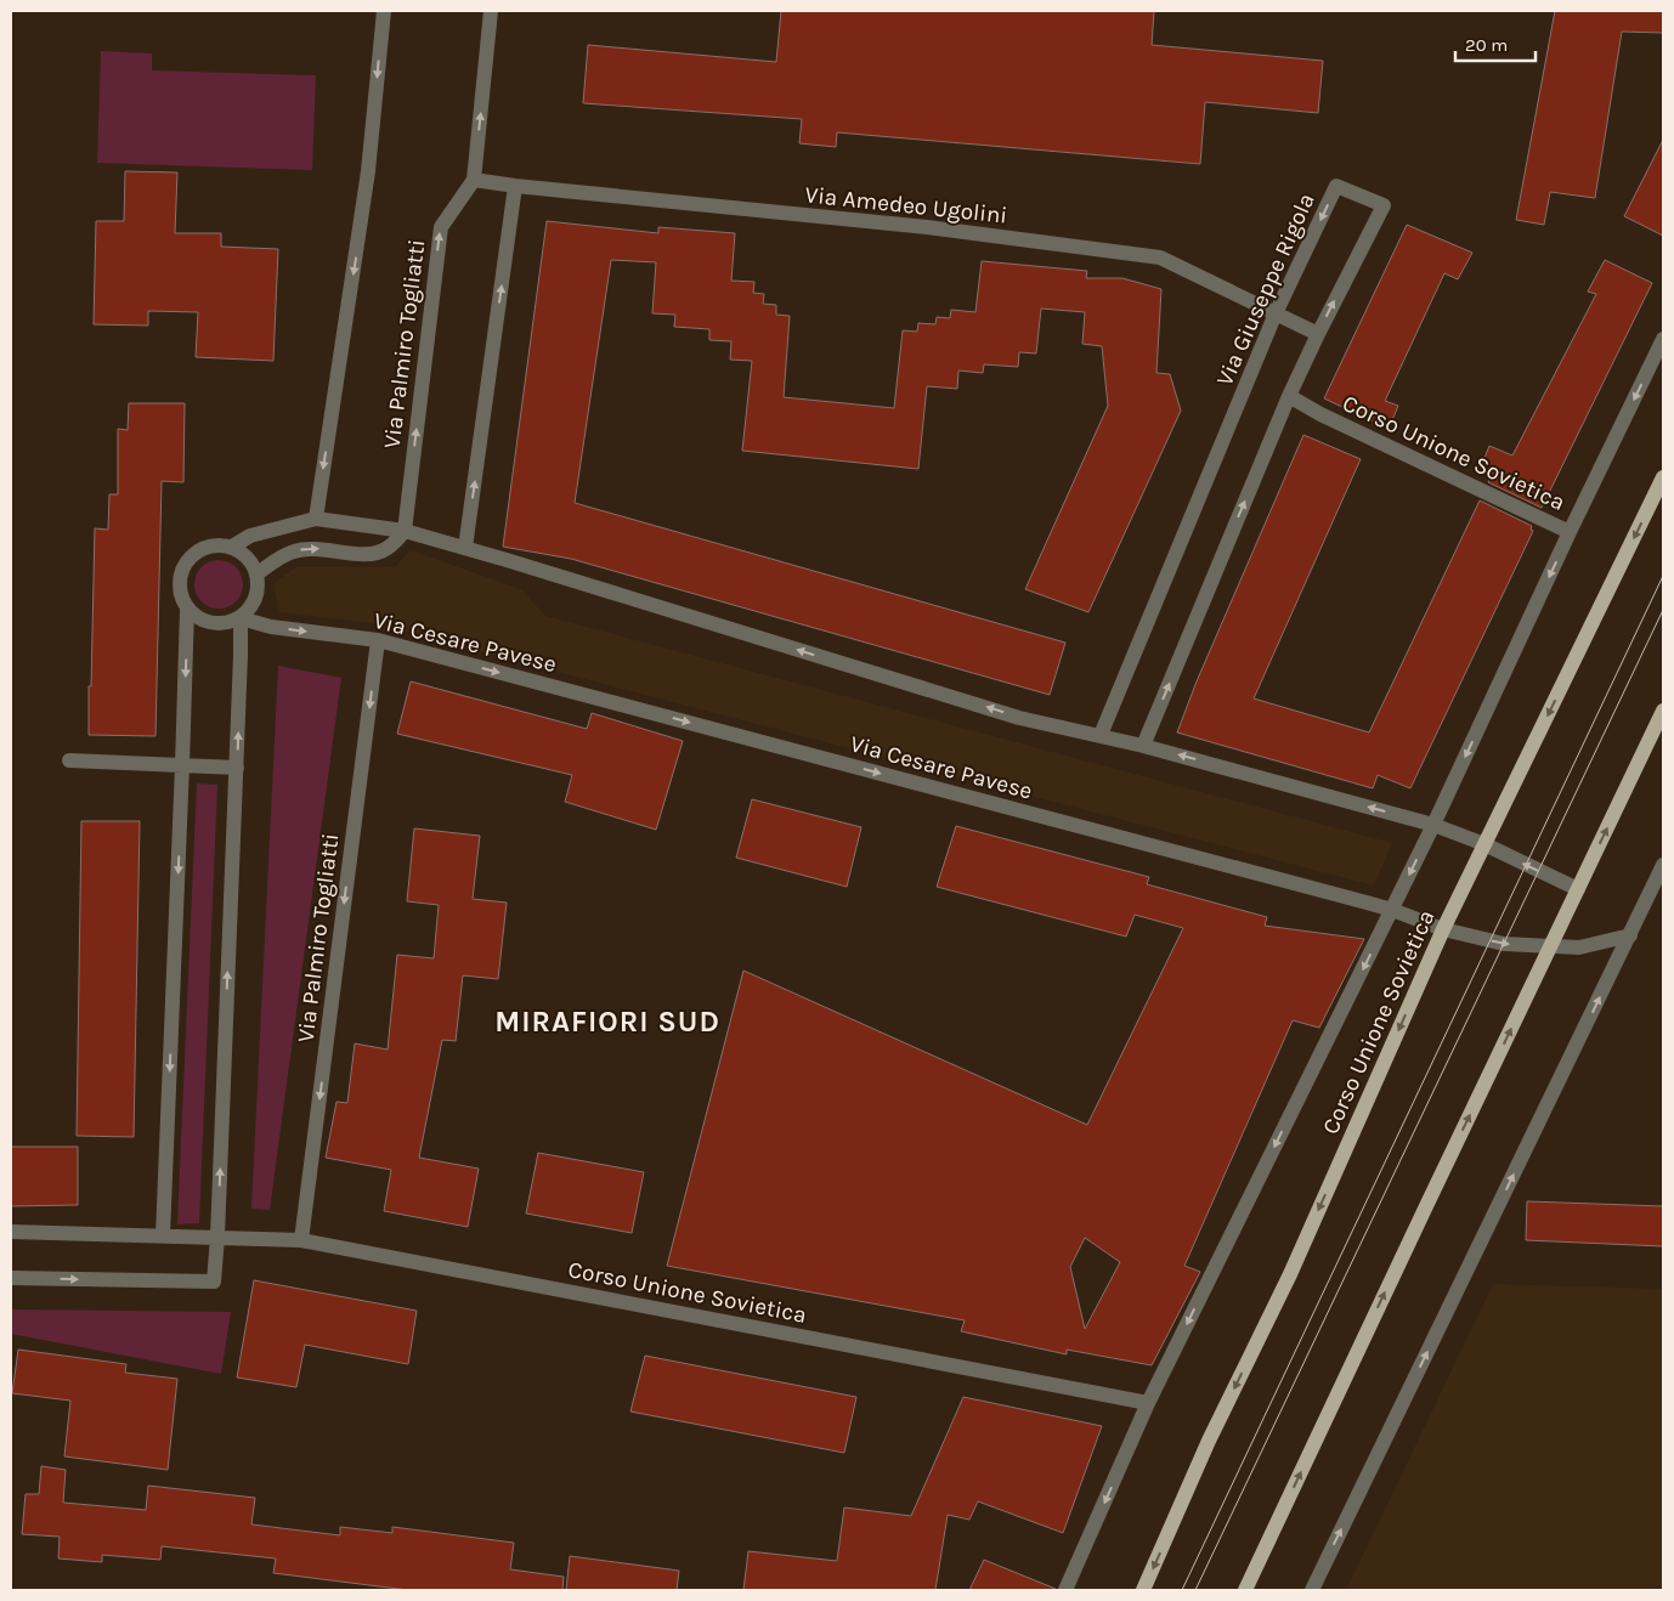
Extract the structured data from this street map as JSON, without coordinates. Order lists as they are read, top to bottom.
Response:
{
  "streets": {
    "main road": ["Corso Unione Sovietica"],
    "street": [
      "Via Amedeo Ugolini",
      "Via Giuseppe Rigola",
      "Via Palmiro Togliatti",
      "Via Cesare Pavese"
    ]
  },
  "crossings": [
    ["Via Amedeo Ugolini", "Via Giuseppe Rigola"],
    ["Via Amedeo Ugolini", "Via Palmiro Togliatti"],
    ["Via Giuseppe Rigola", "Corso Unione Sovietica"],
    ["Via Palmiro Togliatti", "Corso Unione Sovietica"],
    ["Via Palmiro Togliatti", "Via Cesare Pavese"],
    ["Corso Unione Sovietica", "Via Cesare Pavese"]
  ],
  "one_way": ["Corso Unione Sovietica"],
  "districts": ["MIRAFIORI SUD"],
  "scale_bar": "20 m"
}
